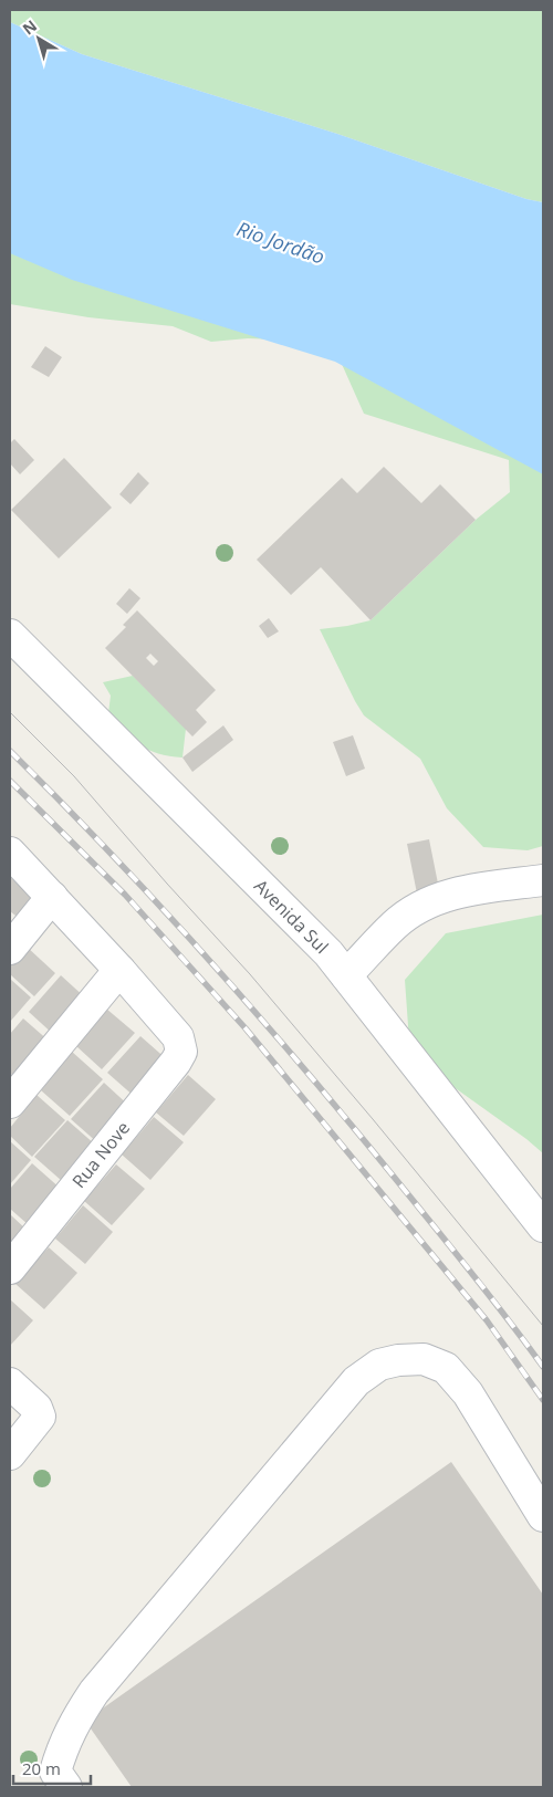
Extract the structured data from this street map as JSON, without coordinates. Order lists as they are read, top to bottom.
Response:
{
  "streets": {
    "street": ["Avenida Sul", "Rua Nove"]
  },
  "water": ["Rio Jordão"],
  "scale_bar": "20 m",
  "north": "top left"
}
